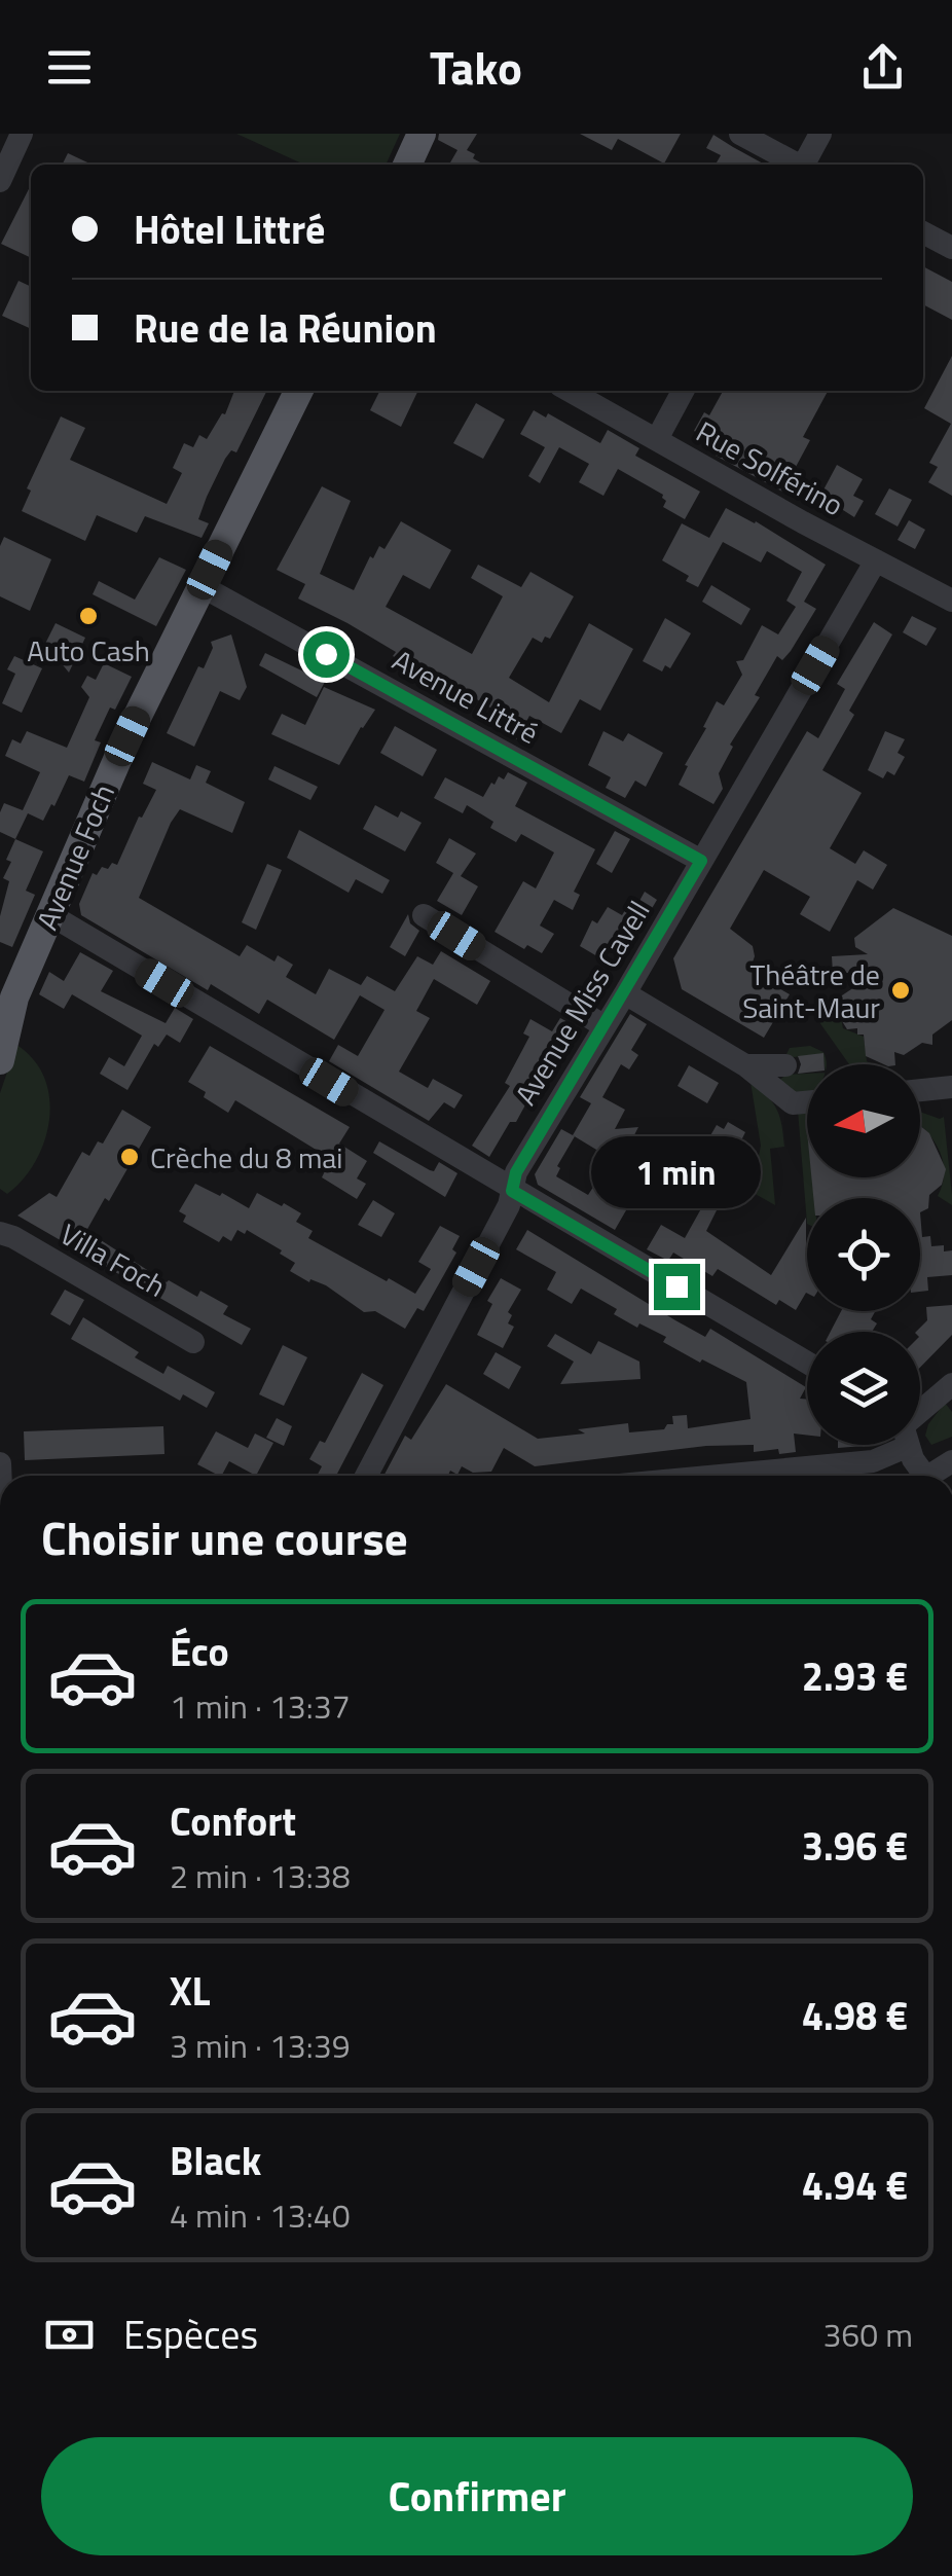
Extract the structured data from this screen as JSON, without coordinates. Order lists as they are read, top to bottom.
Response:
{
  "streets": {
    "main road": ["Avenue Foch"],
    "street": [
      "Rue Solférino",
      "Avenue Littré",
      "Avenue Miss Cavell",
      "Villa Foch"
    ]
  },
  "crossings": [
    ["Rue Solférino", "Avenue Miss Cavell"],
    ["Avenue Littré", "Avenue Foch"],
    ["Avenue Littré", "Avenue Miss Cavell"]
  ],
  "places": ["Auto Cash", "Théâtre de Saint-Maur", "Crèche du 8 mai"],
  "north": "left",
  "page": {
    "header": "Tako",
    "banner": ["Hôtel Littré", "Rue de la Réunion"],
    "bubble": "1 min",
    "heading": "Choisir une course",
    "list": [
      {
        "name": "Éco",
        "note": "1 min · 13:37",
        "value": "2.93 €"
      },
      {
        "name": "Confort",
        "note": "2 min · 13:38",
        "value": "3.96 €"
      },
      {
        "name": "XL",
        "note": "3 min · 13:39",
        "value": "4.98 €"
      },
      {
        "name": "Black",
        "note": "4 min · 13:40",
        "value": "4.94 €"
      }
    ],
    "pay": ["Espèces", "360 m"],
    "buttons": "Confirmer"
  }
}
